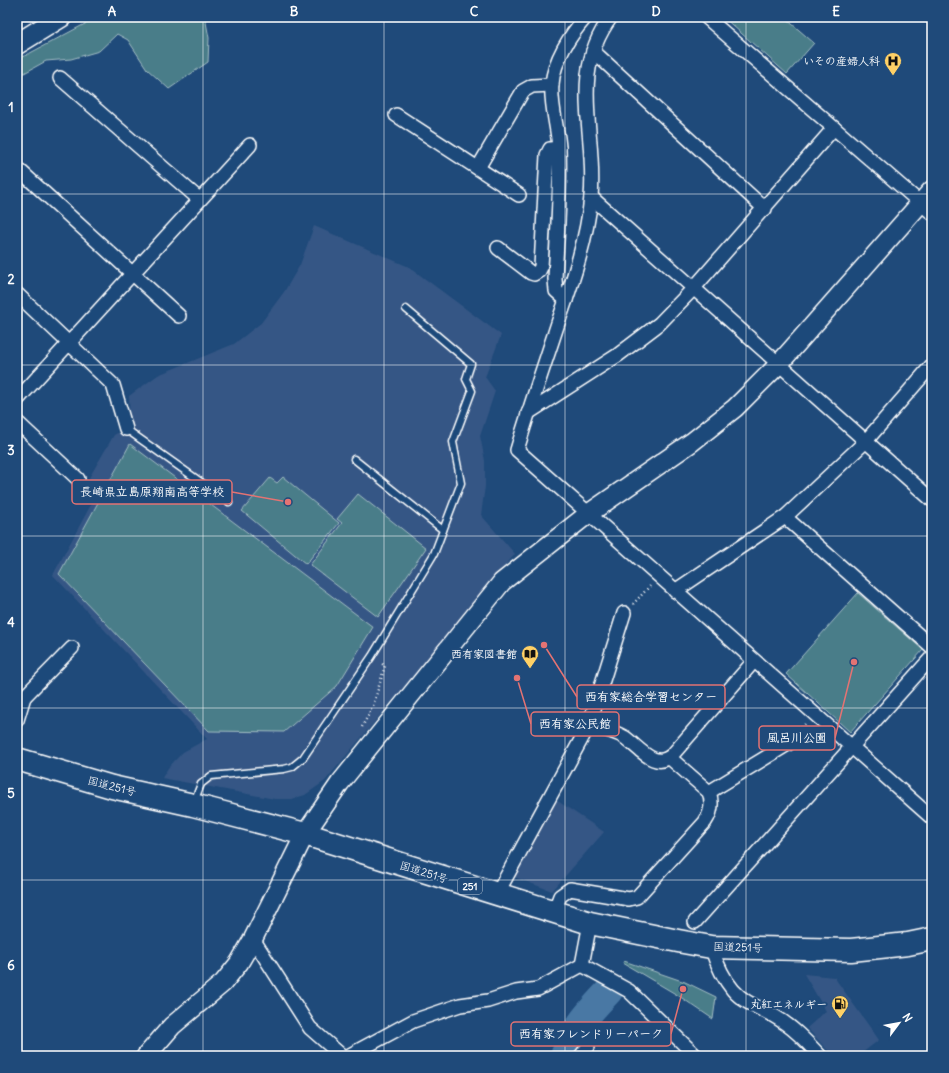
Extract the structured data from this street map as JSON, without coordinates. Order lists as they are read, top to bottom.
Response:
{
  "streets": {
    "highway": ["国道251号", "251"]
  },
  "places": {
    "hospital": ["いその産婦人科"],
    "other": [
      "長崎県立島原翔南高等学校",
      "西有家総合学習センター",
      "風呂川公園",
      "西有家公民館",
      "西有家フレンドリーパーク"
    ],
    "library": ["西有家図書館"],
    "fuel station": ["丸紅エネルギー"]
  },
  "north": "top right",
  "grid": {
    "columns": [
      "A",
      "B",
      "C",
      "D",
      "E"
    ],
    "rows": [
      "1",
      "2",
      "3",
      "4",
      "5",
      "6"
    ]
  }
}
